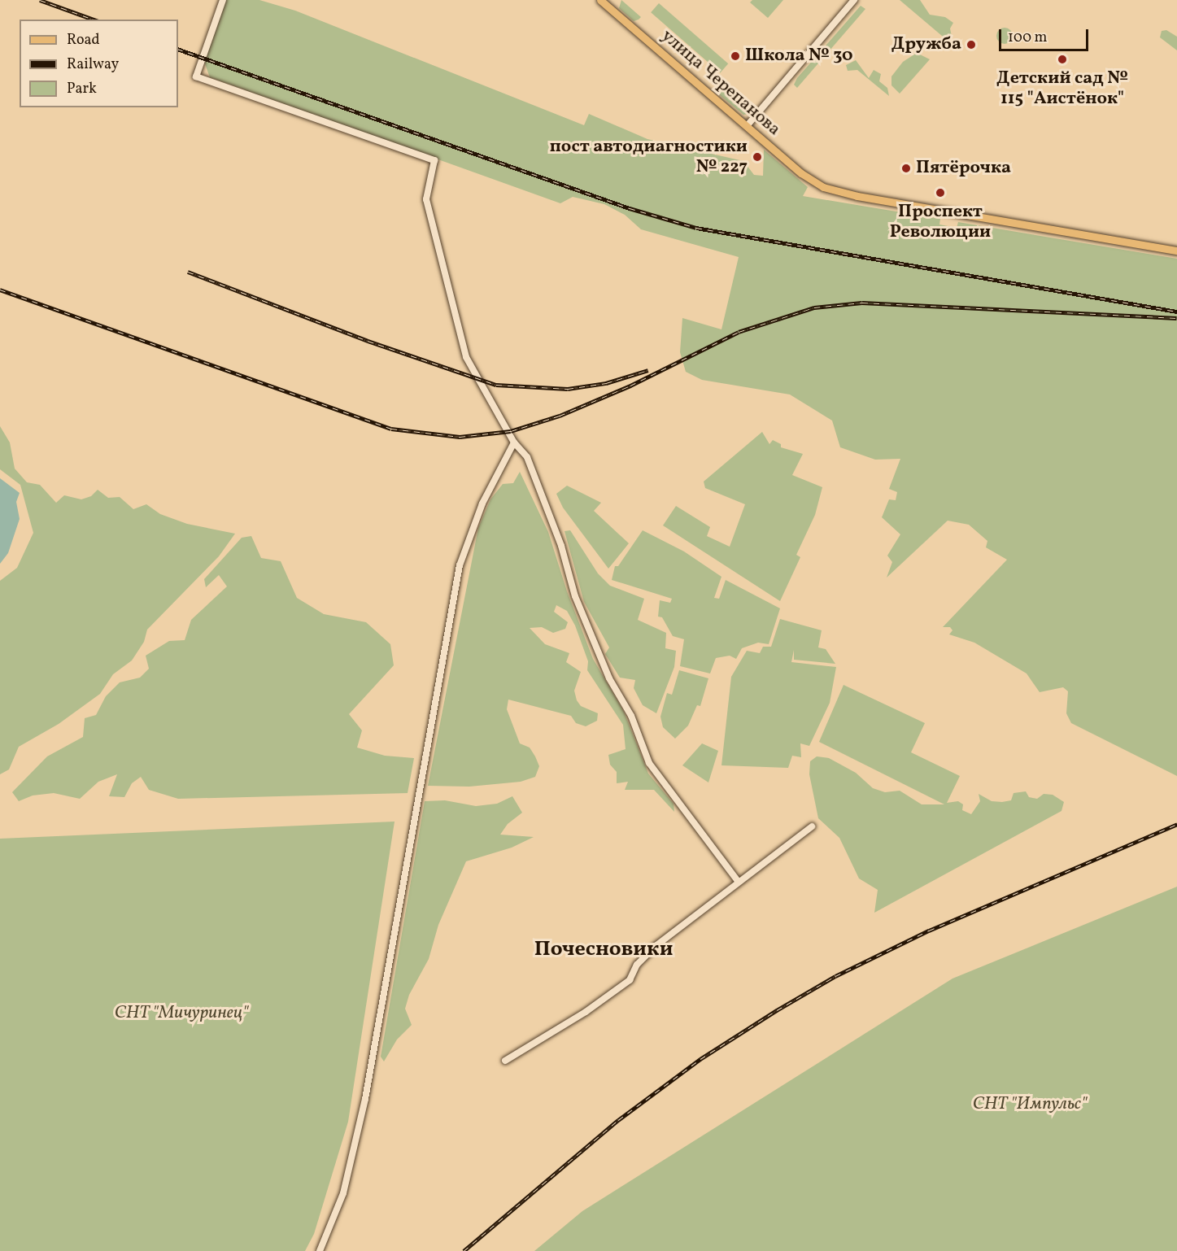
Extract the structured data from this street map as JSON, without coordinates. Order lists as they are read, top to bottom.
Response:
{
  "streets": {
    "main road": ["улица Черепанова"]
  },
  "districts": ["Почесновики"],
  "parks": ["СНТ \"Мичуринец\"", "СНТ \"Импульс\""],
  "places": [
    "Дружба",
    "Школа № 30",
    "Детский сад № 115 \"Аистёнок\"",
    "пост автодиагностики № 227",
    "Пятёрочка",
    "Проспект Революции"
  ],
  "legend": ["Road", "Railway", "Park"],
  "scale_bar": "100 m"
}
